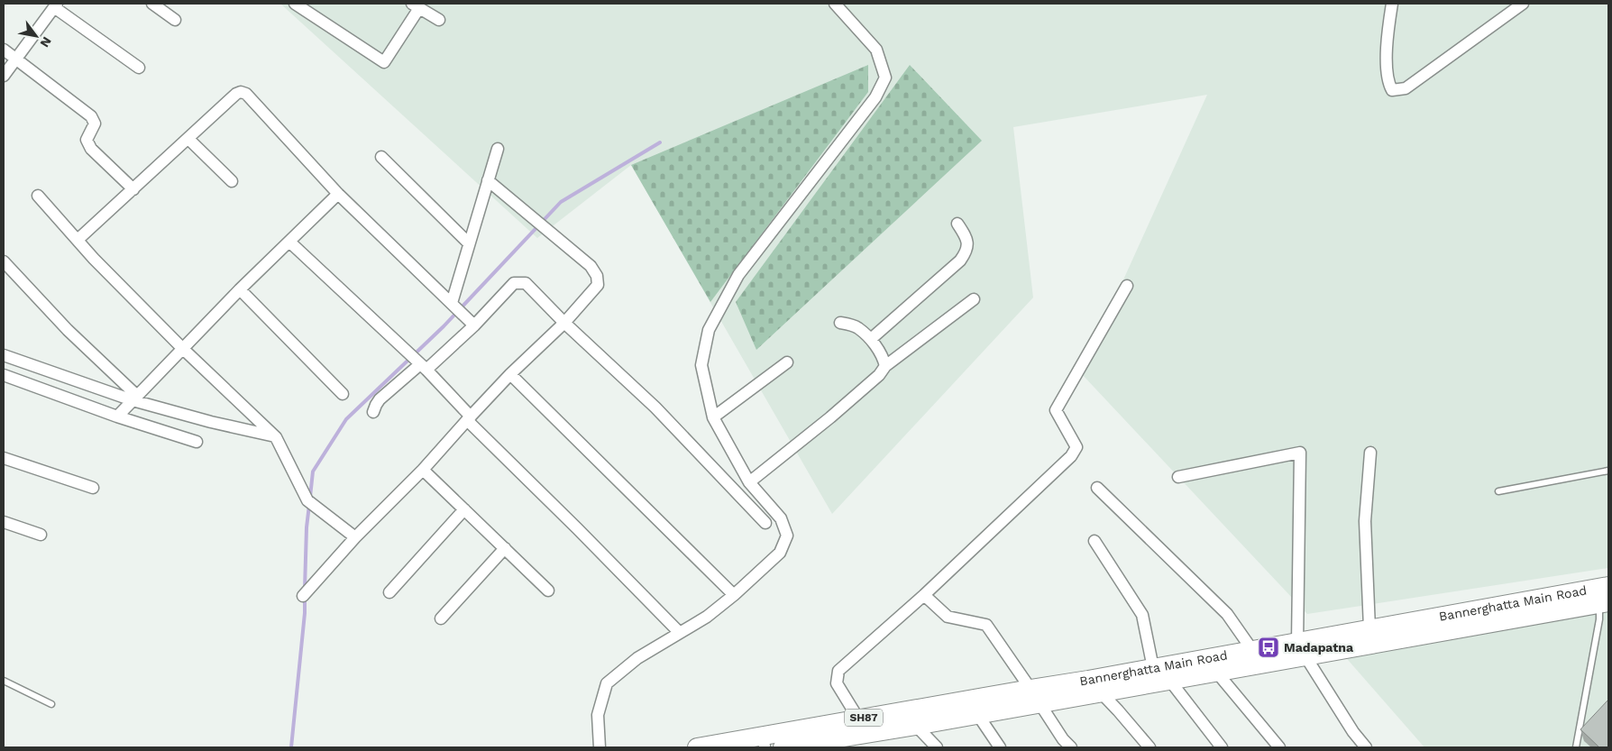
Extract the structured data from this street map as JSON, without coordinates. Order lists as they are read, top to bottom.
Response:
{
  "streets": {
    "main road": ["Bannerghatta Main Road", "SH87"]
  },
  "places": {
    "bus stop": ["Madapatna"]
  },
  "north": "bottom right"
}
